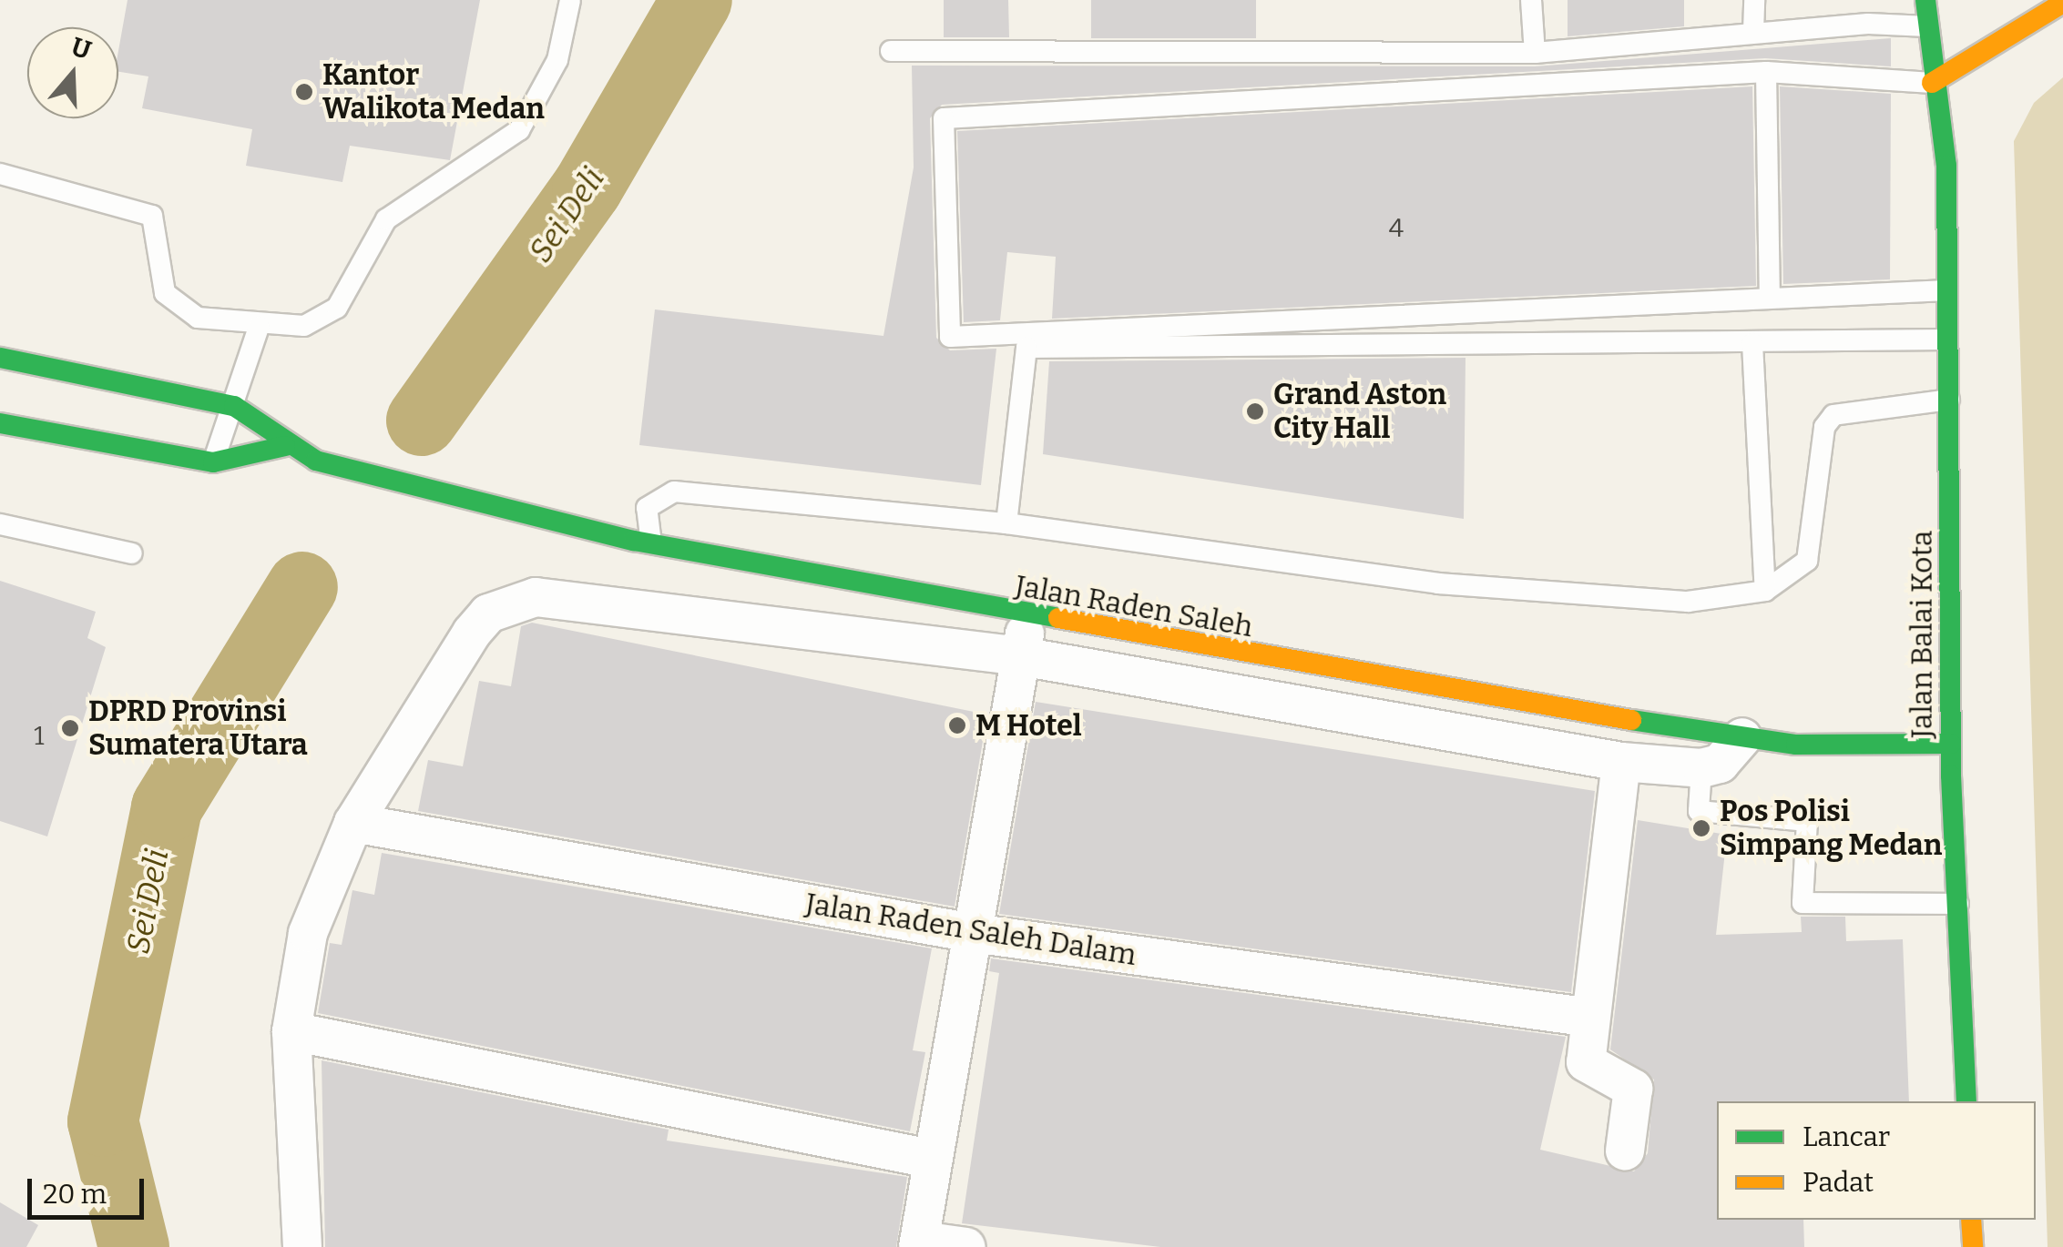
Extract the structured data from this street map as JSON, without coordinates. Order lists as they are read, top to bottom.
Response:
{
  "streets": {
    "main road": ["Jalan Raden Saleh", "Jalan Balai Kota"],
    "street": ["Jalan Raden Saleh Dalam"]
  },
  "crossings": [
    ["Jalan Raden Saleh", "Jalan Balai Kota"]
  ],
  "water": ["Sei Deli"],
  "places": [
    "Kantor Walikota Medan",
    "Grand Aston City Hall",
    "M Hotel",
    "DPRD Provinsi Sumatera Utara",
    "Pos Polisi Simpang Medan"
  ],
  "house_numbers": ["4", "1"],
  "legend": ["Lancar", "Padat"],
  "scale_bar": "20 m",
  "north": "top"
}
